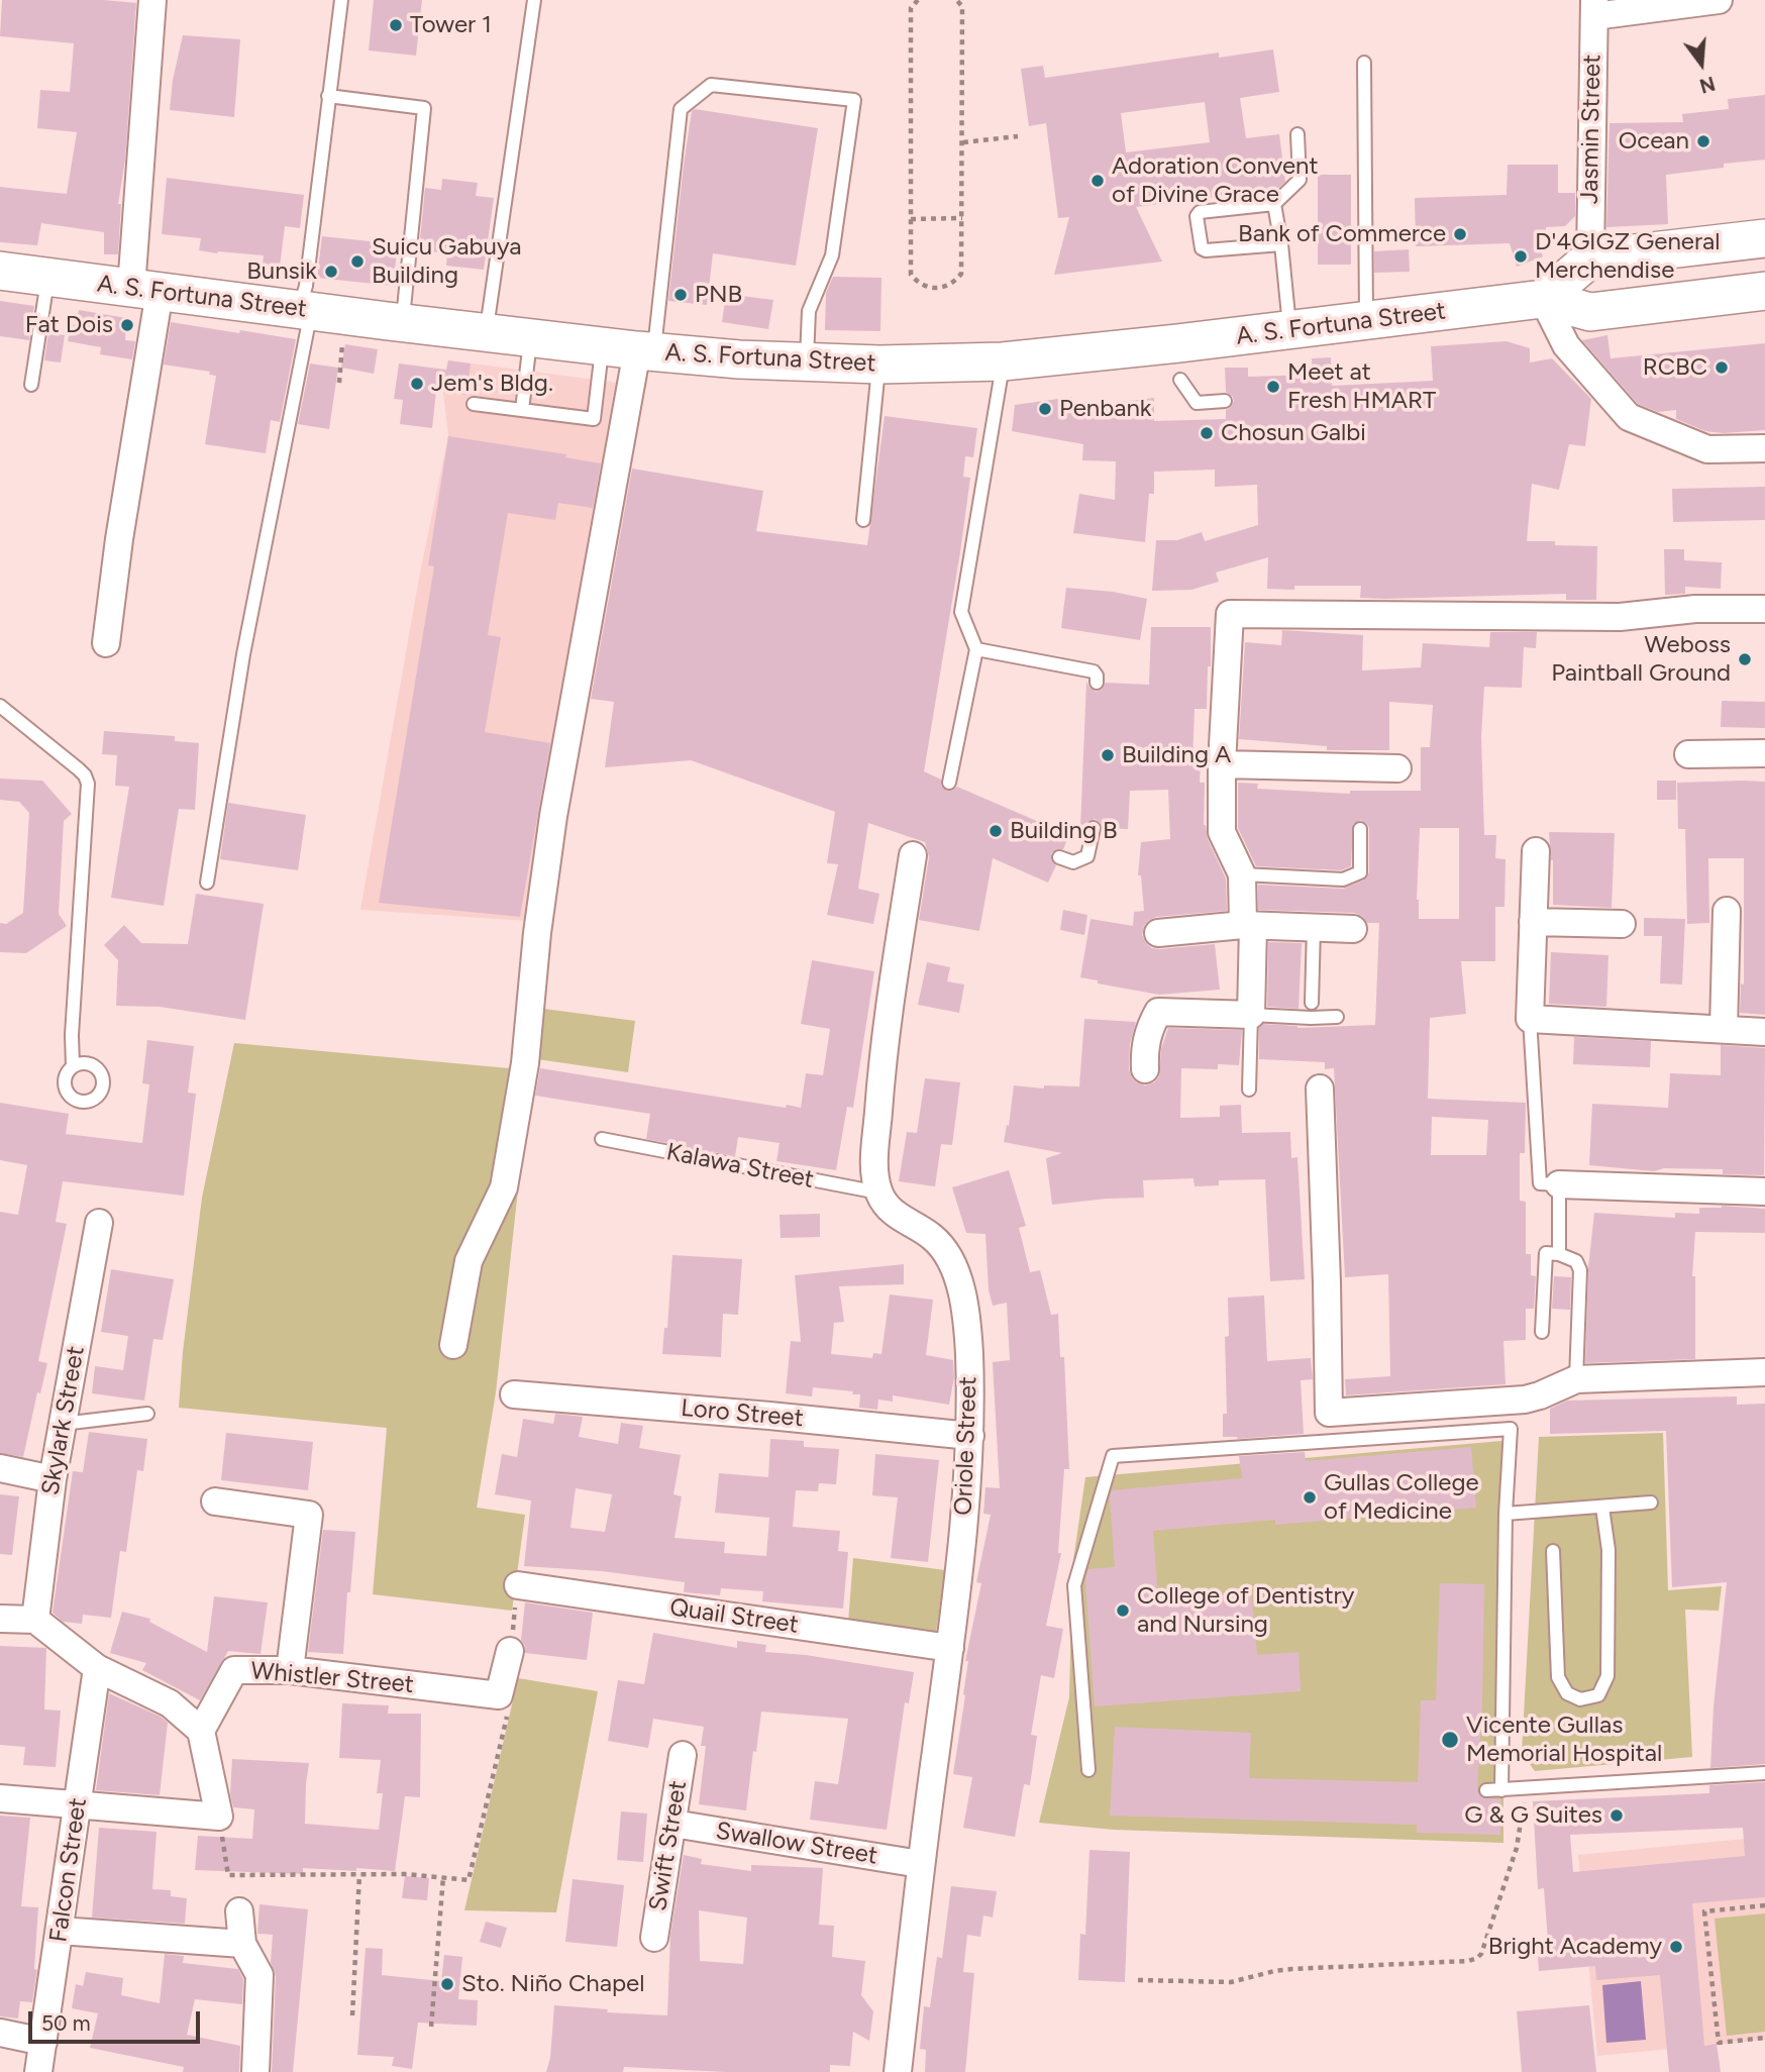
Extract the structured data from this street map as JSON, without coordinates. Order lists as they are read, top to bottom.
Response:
{
  "streets": {
    "main road": ["A. S. Fortuna Street"],
    "street": [
      "Jasmin Street",
      "Loro Street",
      "Skylark Street",
      "Oriole Street",
      "Quail Street",
      "Whistler Street",
      "Swallow Street",
      "Swift Street",
      "Falcon Street"
    ],
    "lane": ["Kalawa Street"]
  },
  "crossings": [
    ["Kalawa Street", "Oriole Street"],
    ["Loro Street", "Oriole Street"],
    ["Oriole Street", "Quail Street"],
    ["Oriole Street", "Swallow Street"],
    ["Swallow Street", "Swift Street"]
  ],
  "places": [
    "Tower 1",
    "Ocean",
    "Adoration Convent of Divine Grace",
    "Bank of Commerce",
    "D'4GIGZ General Merchendise",
    "Suicu Gabuya Building",
    "Bunsik",
    "PNB",
    "Fat Dois",
    "RCBC",
    "Jem's Bldg.",
    "Meet at Fresh HMART",
    "Penbank",
    "Chosun Galbi",
    "Weboss Paintball Ground",
    "Building A",
    "Building B",
    "Gullas College of Medicine",
    "College of Dentistry and Nursing",
    "Vicente Gullas Memorial Hospital",
    "G & G Suites",
    "Bright Academy",
    "Sto. Niño Chapel"
  ],
  "scale_bar": "50 m",
  "north": "bottom"
}
